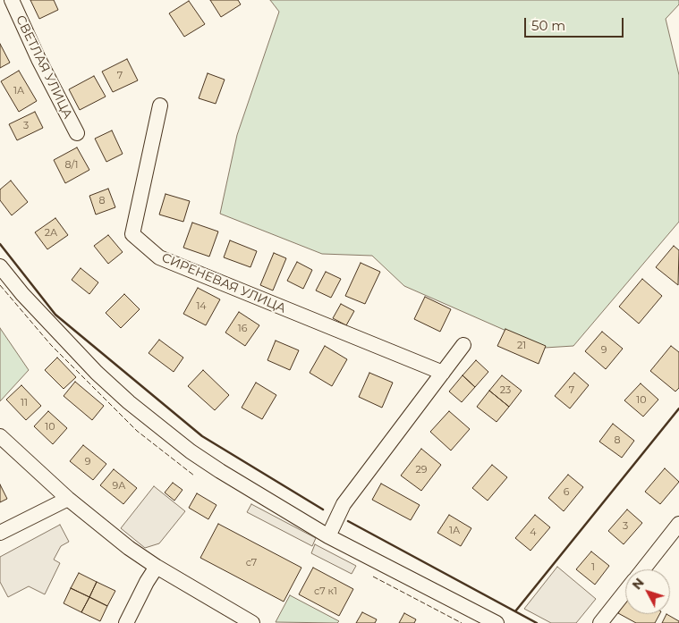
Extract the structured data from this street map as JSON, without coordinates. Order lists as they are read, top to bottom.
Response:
{
  "streets": {
    "street": ["СВЕТЛАЯ УЛИЦА", "СИРЕНЕВАЯ УЛИЦА"]
  },
  "house_numbers": [
    "7",
    "1А",
    "3",
    "8/1",
    "8",
    "2А",
    "14",
    "16",
    "21",
    "9",
    "23",
    "7",
    "10",
    "11",
    "10",
    "8",
    "9",
    "29",
    "9А",
    "6",
    "3",
    "1А",
    "4",
    "с7",
    "1",
    "с7 к1"
  ],
  "scale_bar": "50 m",
  "north": "top left"
}
